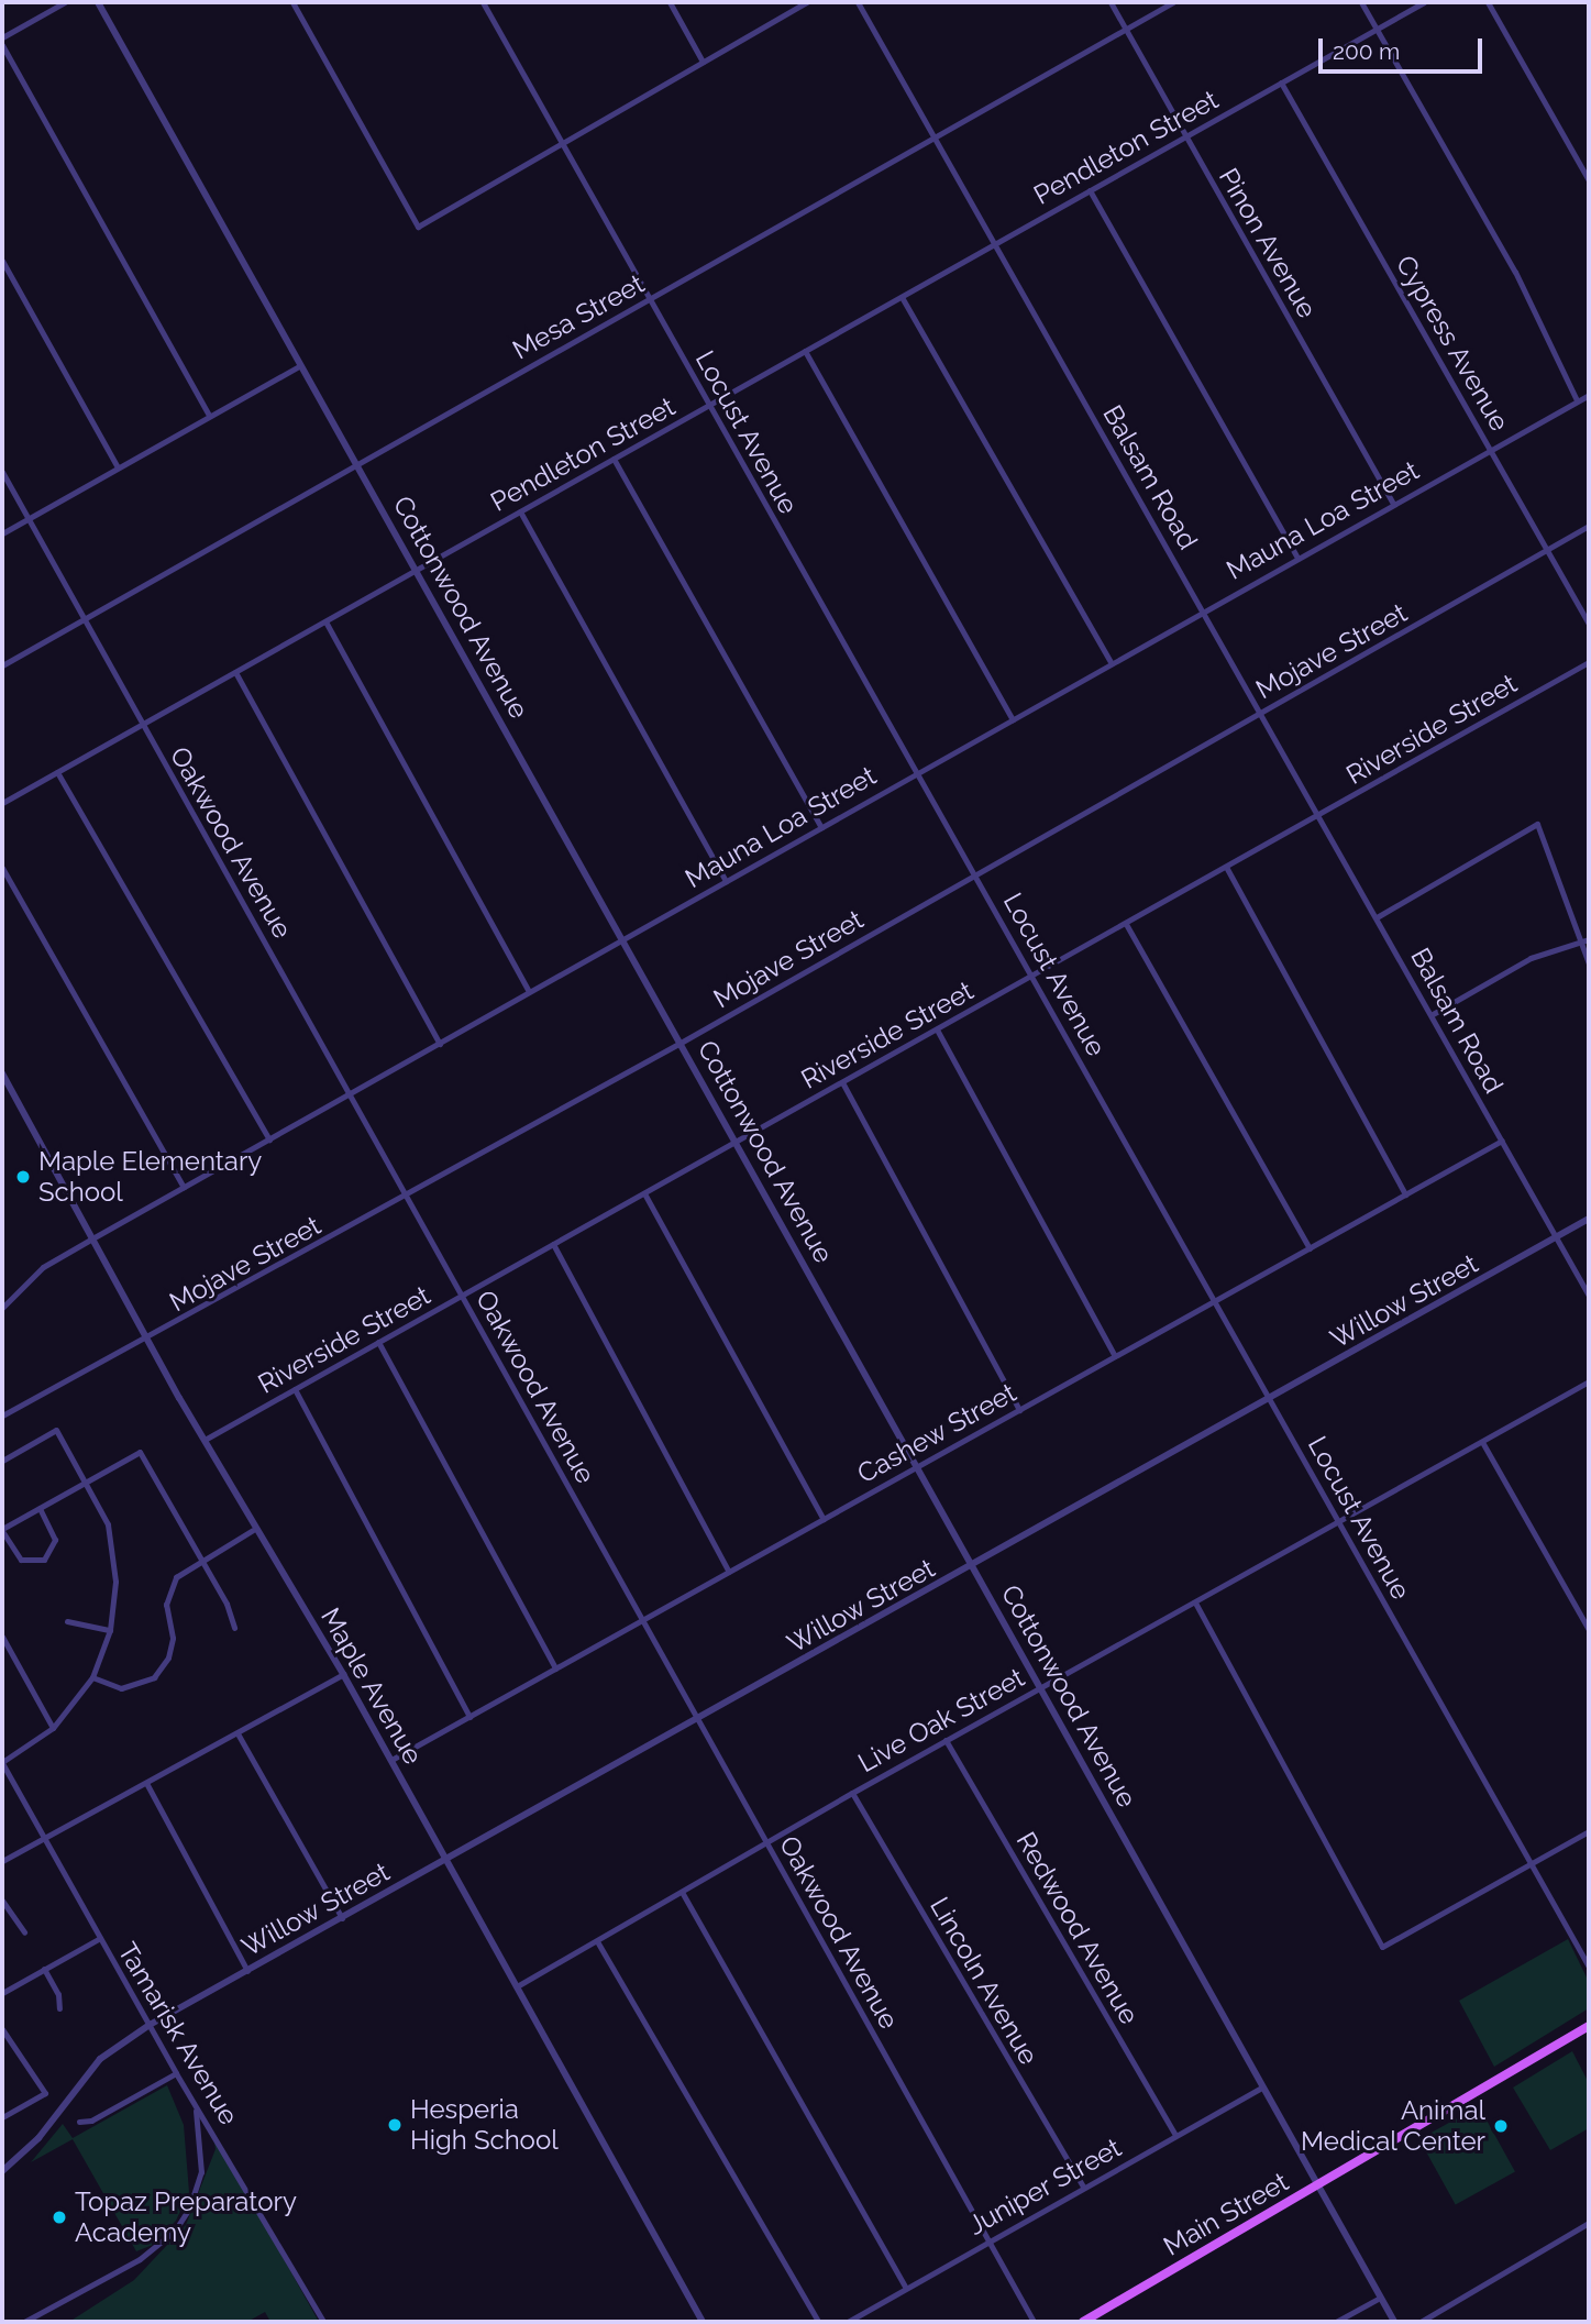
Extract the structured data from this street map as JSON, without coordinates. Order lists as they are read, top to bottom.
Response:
{
  "streets": {
    "main road": ["Main Street"],
    "street": [
      "Pendleton Street",
      "Pinon Avenue",
      "Mesa Street",
      "Cypress Avenue",
      "Locust Avenue",
      "Balsam Road",
      "Mauna Loa Street",
      "Cottonwood Avenue",
      "Mojave Street",
      "Riverside Street",
      "Oakwood Avenue",
      "Willow Street",
      "Cashew Street",
      "Maple Avenue",
      "Live Oak Street",
      "Redwood Avenue",
      "Lincoln Avenue",
      "Tamarisk Avenue",
      "Juniper Street"
    ]
  },
  "crossings": [
    ["Pendleton Street", "Pinon Avenue"],
    ["Pendleton Street", "Cypress Avenue"],
    ["Pendleton Street", "Locust Avenue"],
    ["Pendleton Street", "Balsam Road"],
    ["Pendleton Street", "Cottonwood Avenue"],
    ["Pendleton Street", "Oakwood Avenue"],
    ["Pinon Avenue", "Mesa Street"],
    ["Pinon Avenue", "Mauna Loa Street"],
    ["Mesa Street", "Locust Avenue"],
    ["Mesa Street", "Balsam Road"],
    ["Mesa Street", "Cottonwood Avenue"],
    ["Mesa Street", "Oakwood Avenue"],
    ["Cypress Avenue", "Mauna Loa Street"],
    ["Cypress Avenue", "Mojave Street"],
    ["Locust Avenue", "Mauna Loa Street"],
    ["Locust Avenue", "Mojave Street"],
    ["Locust Avenue", "Riverside Street"],
    ["Locust Avenue", "Willow Street"],
    ["Locust Avenue", "Cashew Street"],
    ["Locust Avenue", "Live Oak Street"],
    ["Balsam Road", "Mauna Loa Street"],
    ["Balsam Road", "Mojave Street"],
    ["Balsam Road", "Riverside Street"],
    ["Balsam Road", "Willow Street"],
    ["Balsam Road", "Cashew Street"],
    ["Mauna Loa Street", "Cottonwood Avenue"],
    ["Mauna Loa Street", "Oakwood Avenue"],
    ["Mauna Loa Street", "Maple Avenue"],
    ["Cottonwood Avenue", "Mojave Street"],
    ["Cottonwood Avenue", "Riverside Street"],
    ["Cottonwood Avenue", "Willow Street"],
    ["Cottonwood Avenue", "Cashew Street"],
    ["Cottonwood Avenue", "Live Oak Street"],
    ["Cottonwood Avenue", "Juniper Street"],
    ["Cottonwood Avenue", "Main Street"],
    ["Mojave Street", "Oakwood Avenue"],
    ["Mojave Street", "Maple Avenue"],
    ["Riverside Street", "Oakwood Avenue"],
    ["Riverside Street", "Maple Avenue"],
    ["Oakwood Avenue", "Willow Street"],
    ["Oakwood Avenue", "Cashew Street"],
    ["Oakwood Avenue", "Live Oak Street"],
    ["Oakwood Avenue", "Juniper Street"],
    ["Willow Street", "Maple Avenue"],
    ["Willow Street", "Tamarisk Avenue"],
    ["Cashew Street", "Maple Avenue"],
    ["Maple Avenue", "Live Oak Street"],
    ["Live Oak Street", "Redwood Avenue"],
    ["Live Oak Street", "Lincoln Avenue"],
    ["Redwood Avenue", "Juniper Street"],
    ["Lincoln Avenue", "Juniper Street"]
  ],
  "places": [
    "Maple Elementary School",
    "Hesperia High School",
    "Animal Medical Center",
    "Topaz Preparatory Academy"
  ],
  "scale_bar": "200 m"
}
